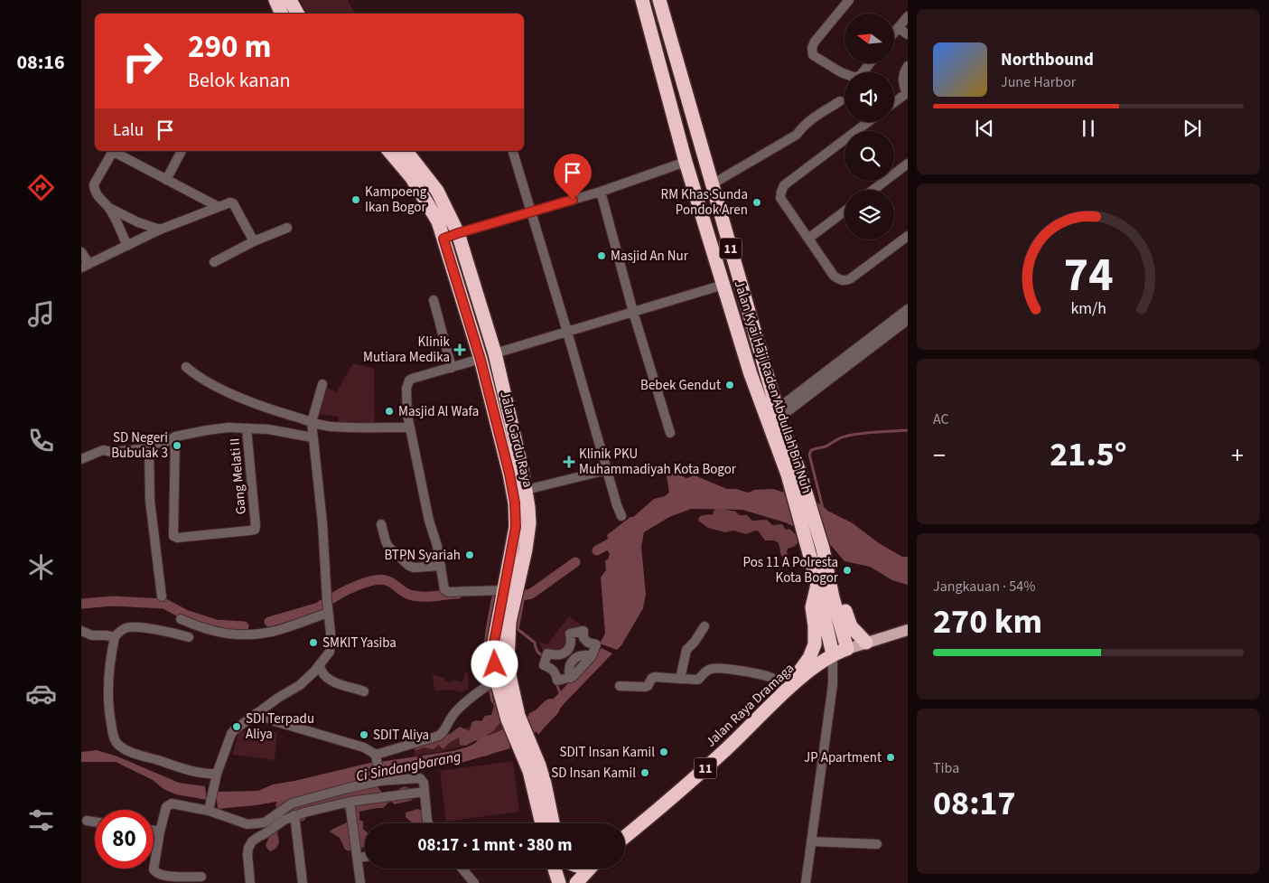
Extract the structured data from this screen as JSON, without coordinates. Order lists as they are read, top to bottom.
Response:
{
  "streets": {
    "highway": [
      "11",
      "Jalan Kyai Haji Raden Abdullah Bin Nuh",
      "Jalan Gardu Raya",
      "Jalan Raya Dramaga"
    ],
    "street": ["Gang Melati II"]
  },
  "crossings": [
    ["11", "Jalan Kyai Haji Raden Abdullah Bin Nuh"],
    ["11", "Jalan Raya Dramaga"],
    ["Jalan Kyai Haji Raden Abdullah Bin Nuh", "Jalan Raya Dramaga"]
  ],
  "water": ["Ci Sindangbarang"],
  "places": {
    "other": [
      "Kampoeng Ikan Bogor",
      "RM Khas Sunda Pondok Aren",
      "Masjid An Nur",
      "Bebek Gendut",
      "Masjid Al Wafa",
      "SD Negeri Bubulak 3",
      "BTPN Syariah",
      "Pos 11 A Polresta Kota Bogor",
      "SMKIT Yasiba",
      "SDI Terpadu Aliya",
      "SDIT Aliya",
      "SDIT Insan Kamil",
      "JP Apartment",
      "SD Insan Kamil"
    ],
    "health": ["Klinik Mutiara Medika", "Klinik PKU Muhammadiyah Kota Bogor"]
  },
  "north": "left",
  "page": {
    "tabs": "08:16",
    "turn": ["290 m", "Belok kanan"],
    "song": ["Northbound", "June Harbor"],
    "then": "Lalu",
    "tile": [
      "AC",
      ["Jangkauan · 54%", "270 km"],
      ["Tiba", "08:17"]
    ],
    "heat": ["−", "21.5°", "+"],
    "limit": "80",
    "trip": "08:17 · 1 mnt · 380 m",
    "gauge": ["74", "km/h"]
  }
}
